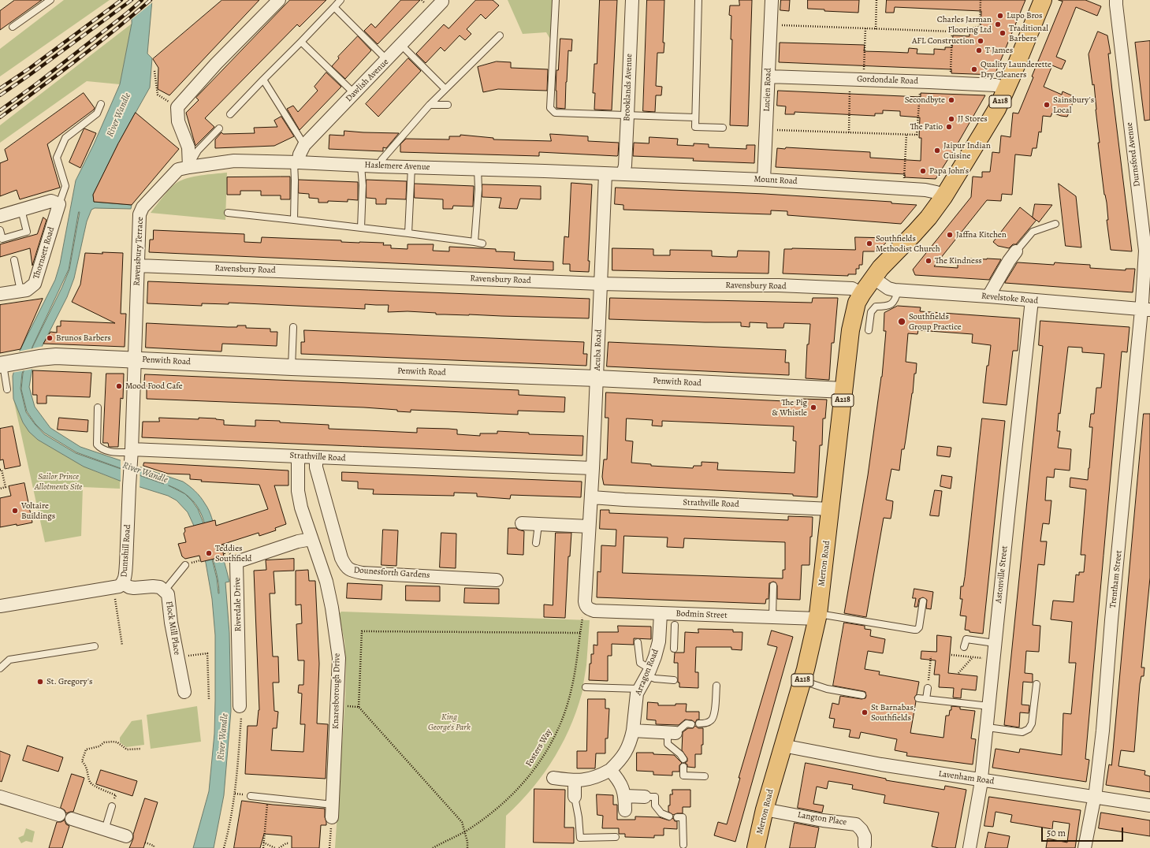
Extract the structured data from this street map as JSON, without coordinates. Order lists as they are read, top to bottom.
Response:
{
  "streets": {
    "main road": ["A218", "Merton Road"],
    "street": [
      "Dawlish Avenue",
      "Gordondale Road",
      "Brooklands Avenue",
      "Lucien Road",
      "Durnsford Avenue",
      "Haslemere Avenue",
      "Mount Road",
      "Ravensbury Terrace",
      "Thornsett Road",
      "Ravensbury Road",
      "Revelstoke Road",
      "Acuba Road",
      "Penwith Road",
      "Strathville Road",
      "Duntshill Road",
      "Dounesforth Gardens",
      "Astonville Street",
      "Trentham Street",
      "Riverdale Drive",
      "Bodmin Street",
      "Flock Mill Place",
      "Arragon Road",
      "Knaresborough Drive",
      "Lavenham Road",
      "Langton Place"
    ],
    "path": ["Fosters Way"]
  },
  "crossings": [
    ["Dawlish Avenue", "Haslemere Avenue"],
    ["Gordondale Road", "Lucien Road"],
    ["Gordondale Road", "A218"],
    ["Brooklands Avenue", "Mount Road"],
    ["Lucien Road", "Mount Road"],
    ["A218", "Mount Road"],
    ["A218", "Revelstoke Road"],
    ["A218", "Merton Road"],
    ["Durnsford Avenue", "Revelstoke Road"],
    ["Durnsford Avenue", "Trentham Street"],
    ["Haslemere Avenue", "Mount Road"],
    ["Haslemere Avenue", "Ravensbury Terrace"],
    ["Haslemere Avenue", "Acuba Road"],
    ["Mount Road", "Acuba Road"],
    ["Ravensbury Terrace", "Ravensbury Road"],
    ["Ravensbury Terrace", "Penwith Road"],
    ["Ravensbury Road", "Acuba Road"],
    ["Ravensbury Road", "Merton Road"],
    ["Revelstoke Road", "Merton Road"],
    ["Revelstoke Road", "Astonville Street"],
    ["Revelstoke Road", "Trentham Street"],
    ["Acuba Road", "Penwith Road"],
    ["Acuba Road", "Strathville Road"],
    ["Acuba Road", "Bodmin Street"],
    ["Acuba Road", "Fosters Way"],
    ["Penwith Road", "Merton Road"],
    ["Strathville Road", "Duntshill Road"],
    ["Strathville Road", "Merton Road"],
    ["Strathville Road", "Dounesforth Gardens"],
    ["Strathville Road", "Knaresborough Drive"],
    ["Duntshill Road", "Flock Mill Place"],
    ["Merton Road", "Bodmin Street"],
    ["Merton Road", "Lavenham Road"],
    ["Merton Road", "Langton Place"],
    ["Astonville Street", "Lavenham Road"],
    ["Trentham Street", "Lavenham Road"],
    ["Riverdale Drive", "Knaresborough Drive"],
    ["Bodmin Street", "Arragon Road"],
    ["Bodmin Street", "Fosters Way"]
  ],
  "water": ["River Wandle"],
  "parks": ["Sailor Prince Allotments Site", "King George's Park"],
  "places": [
    "Lupo Bros",
    "Charles Jarman Flooring Ltd",
    "Traditional Barbers",
    "AFL Construction",
    "T James",
    "Quality Launderette Dry Cleaners",
    "Secondbyte",
    "Sainsbury's Local",
    "JJ Stores",
    "The Patio",
    "Jaipur Indian Cuisine",
    "Papa John's",
    "Jaffna Kitchen",
    "Southfields Methodist Church",
    "The Kindness",
    "Southfields Group Practice",
    "Brunos Barbers",
    "Mood Food Cafe",
    "The Pig & Whistle",
    "Voltaire Buildings",
    "Teddies Southfield",
    "St. Gregory's",
    "St Barnabas, Southfields"
  ],
  "scale_bar": "50 m"
}
